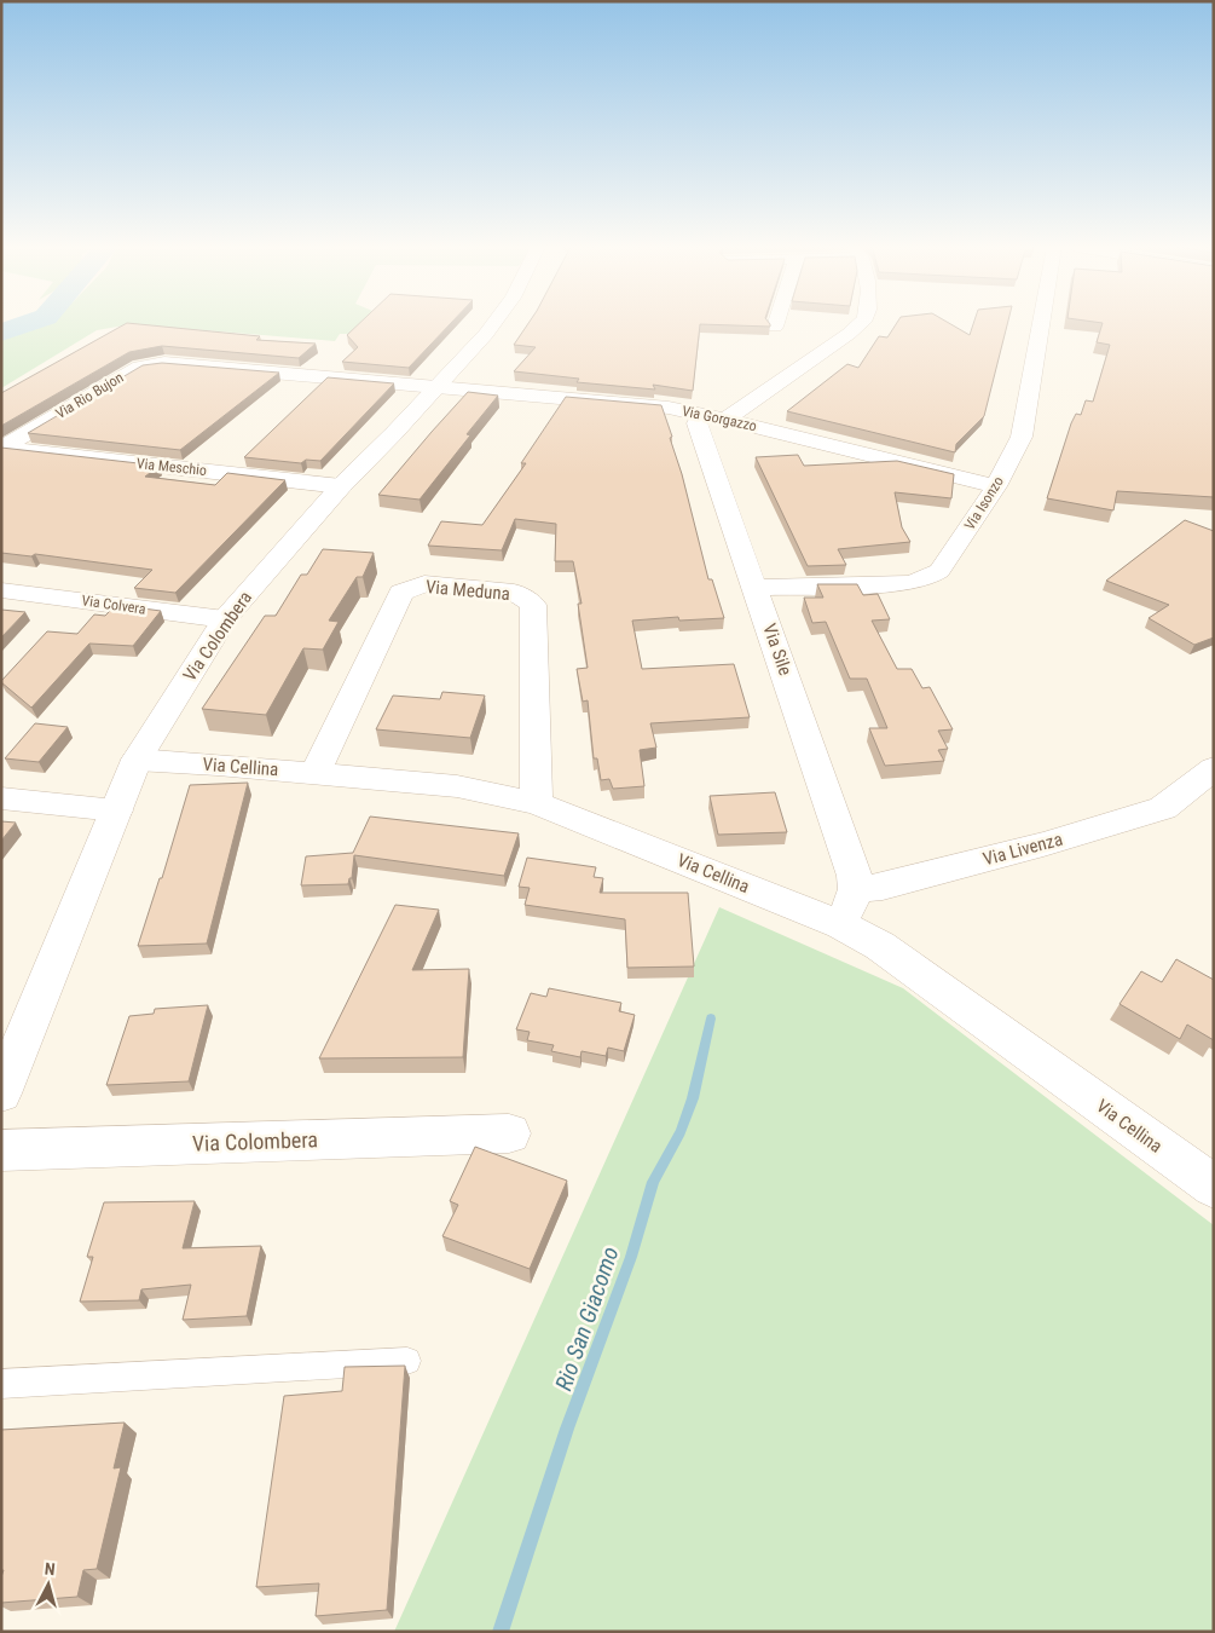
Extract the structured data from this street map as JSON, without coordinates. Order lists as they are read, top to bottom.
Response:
{
  "streets": {
    "street": [
      "Via Rio Bujon",
      "Via Gorgazzo",
      "Via Meschio",
      "Via Isonzo",
      "Via Meduna",
      "Via Colvera",
      "Via Colombera",
      "Via Sile",
      "Via Cellina",
      "Via Livenza"
    ]
  },
  "crossings": [
    ["Via Rio Bujon", "Via Gorgazzo"],
    ["Via Rio Bujon", "Via Meschio"],
    ["Via Rio Bujon", "Via Colombera"],
    ["Via Gorgazzo", "Via Isonzo"],
    ["Via Gorgazzo", "Via Colombera"],
    ["Via Gorgazzo", "Via Sile"],
    ["Via Meschio", "Via Colombera"],
    ["Via Isonzo", "Via Sile"],
    ["Via Meduna", "Via Cellina"],
    ["Via Colvera", "Via Colombera"],
    ["Via Colombera", "Via Cellina"],
    ["Via Sile", "Via Livenza"]
  ],
  "water": ["Rio San Giacomo"],
  "north": "top"
}
